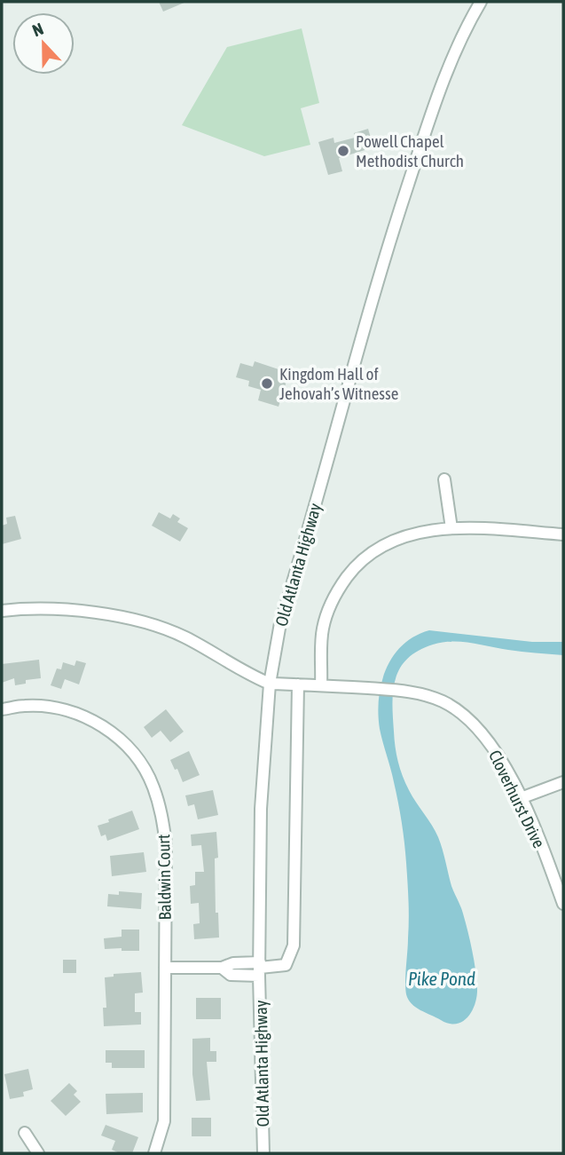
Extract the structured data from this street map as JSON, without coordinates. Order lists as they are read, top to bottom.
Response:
{
  "streets": {
    "street": ["Old Atlanta Highway", "Cloverhurst Drive", "Baldwin Court"]
  },
  "crossings": [
    ["Old Atlanta Highway", "Cloverhurst Drive"]
  ],
  "water": ["Pike Pond"],
  "places": ["Powell Chapel Methodist Church", "Kingdom Hall of Jehovah’s Witnesse"],
  "north": "top"
}
